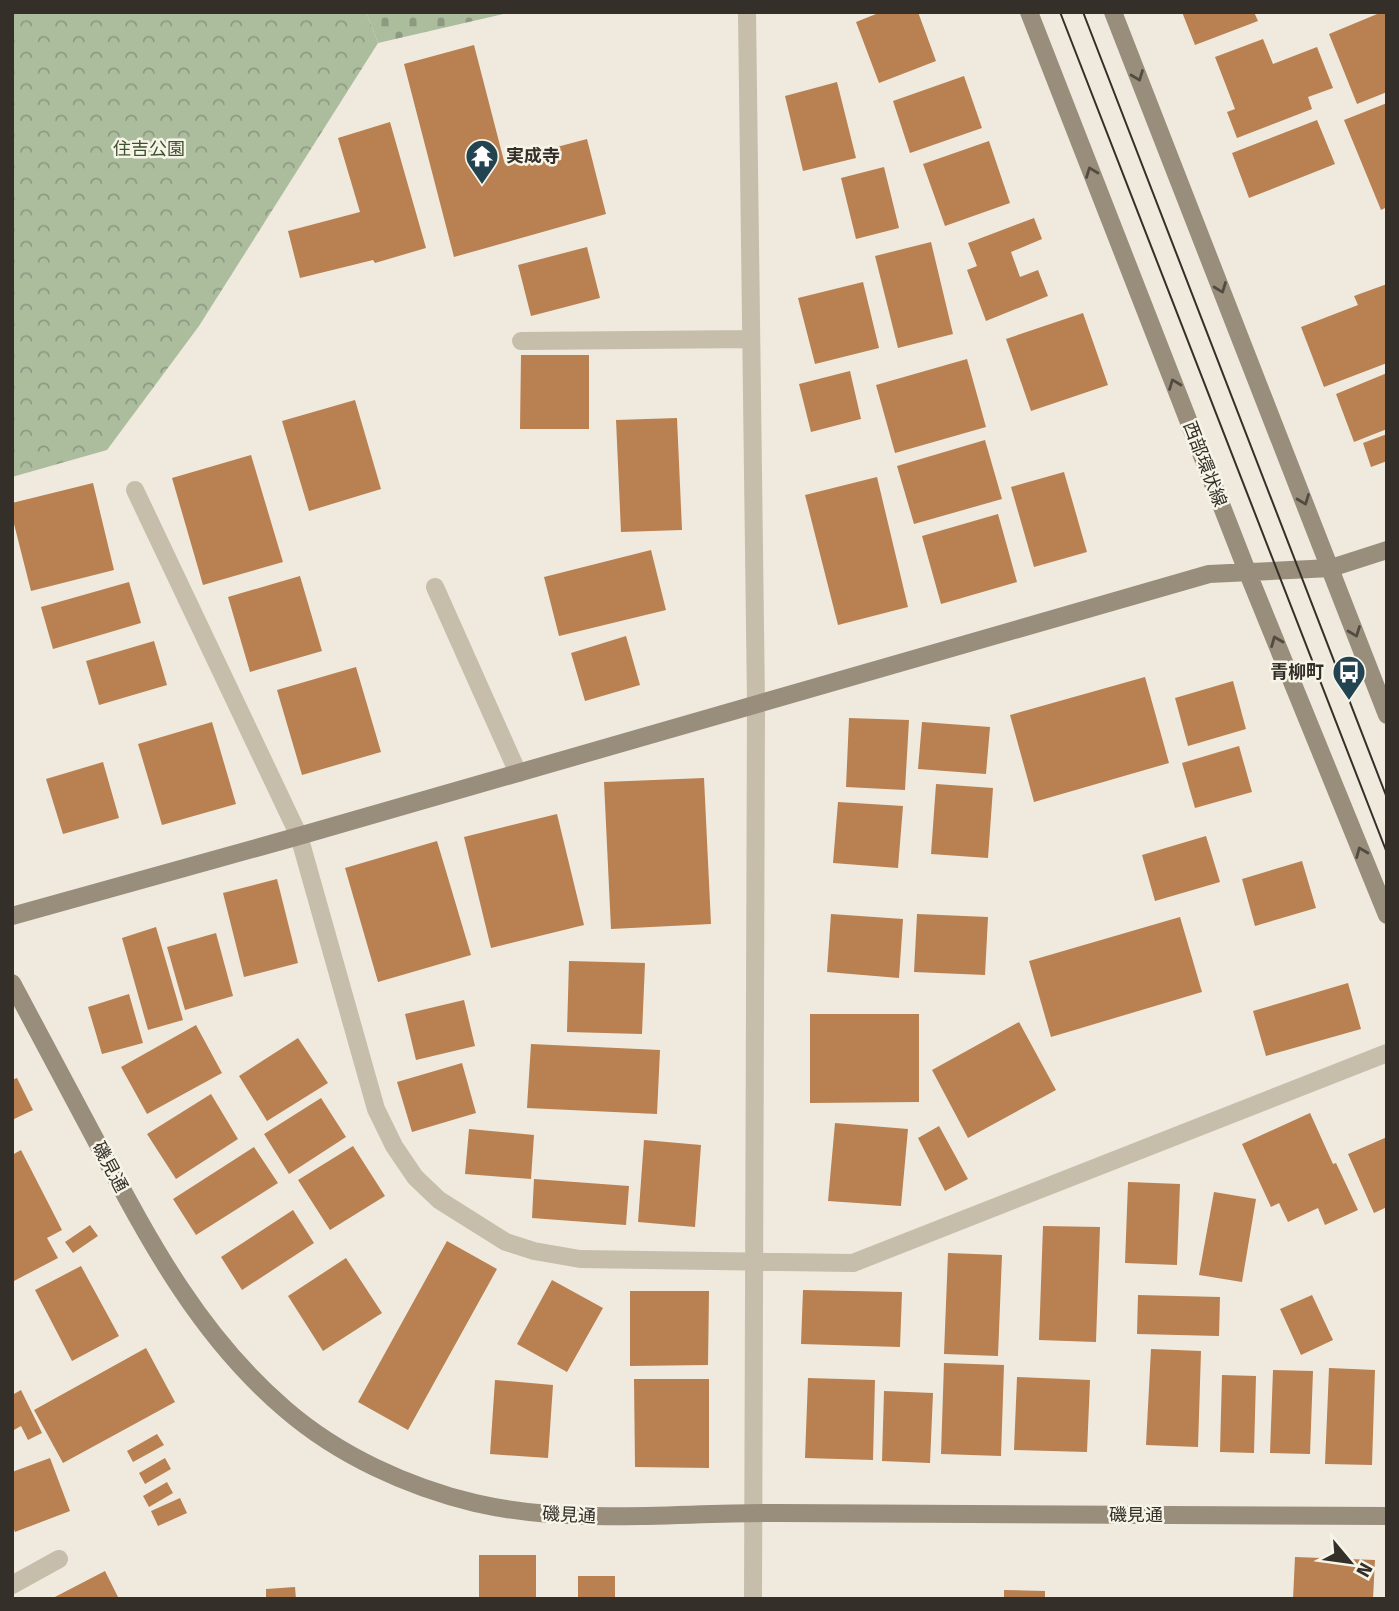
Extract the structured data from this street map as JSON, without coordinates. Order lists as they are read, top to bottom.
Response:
{
  "streets": {
    "street": ["西部環状線", "磯見通"]
  },
  "parks": ["住吉公園"],
  "places": {
    "temple": ["実成寺"],
    "bus stop": ["青柳町"]
  },
  "north": "bottom right"
}
